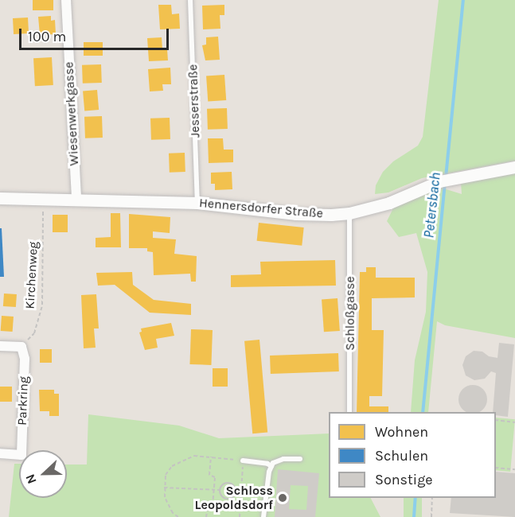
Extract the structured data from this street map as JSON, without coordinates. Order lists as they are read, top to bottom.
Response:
{
  "streets": {
    "street": ["Wiesenwerkgasse", "Hennersdorfer Straße", "Parkring"],
    "lane": ["Jesserstraße", "Schloßgasse"],
    "path": ["Kirchenweg"]
  },
  "crossings": [
    ["Jesserstraße", "Hennersdorfer Straße"],
    ["Wiesenwerkgasse", "Hennersdorfer Straße"],
    ["Hennersdorfer Straße", "Kirchenweg"],
    ["Hennersdorfer Straße", "Schloßgasse"],
    ["Kirchenweg", "Parkring"]
  ],
  "water": ["Petersbach"],
  "places": ["Schloss Leopoldsdorf"],
  "legend": ["Wohnen", "Schulen", "Sonstige"],
  "scale_bar": "100 m",
  "north": "left"
}
